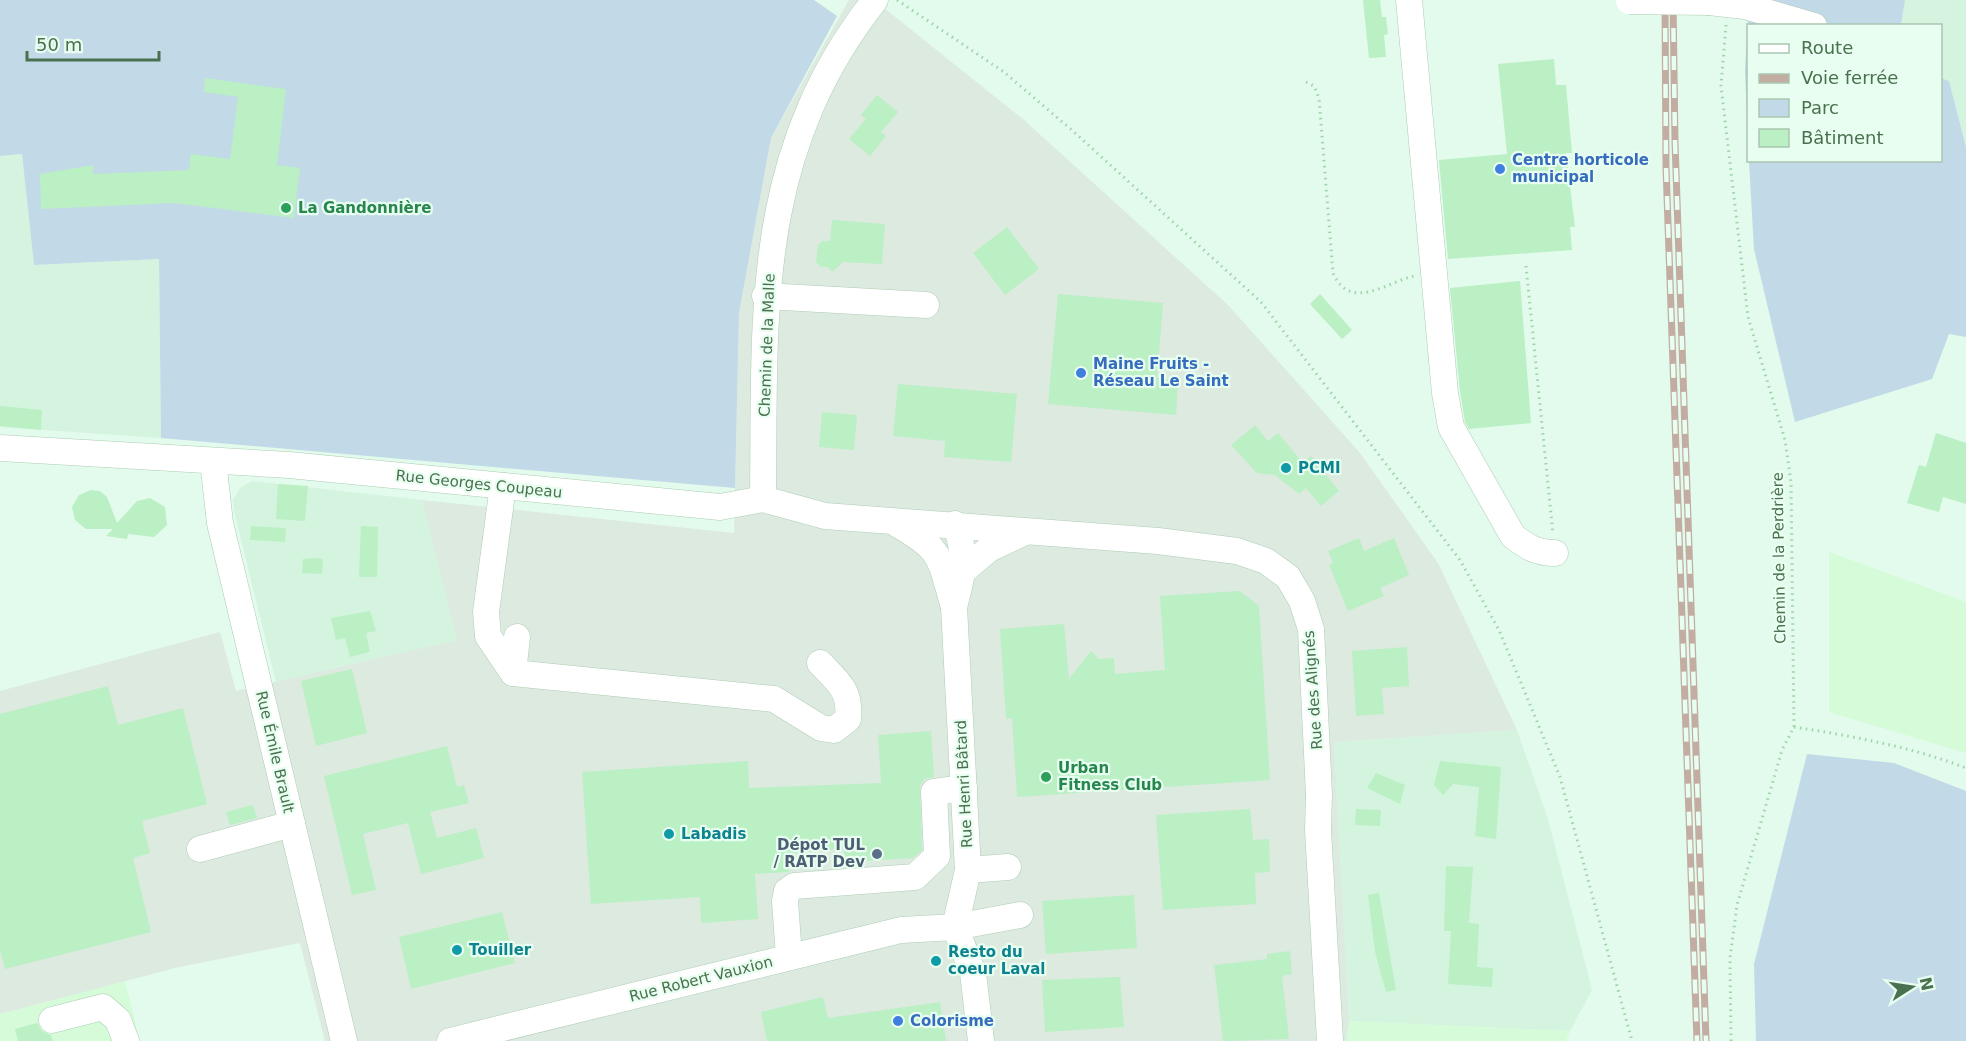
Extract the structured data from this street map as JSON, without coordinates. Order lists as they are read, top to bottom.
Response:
{
  "streets": {
    "street": [
      "Chemin de la Malle",
      "Rue Georges Coupeau",
      "Rue des Alignés",
      "Rue Émile Brault",
      "Rue Henri Bâtard",
      "Rue Robert Vauxion"
    ],
    "path": ["Chemin de la Perdrière"]
  },
  "crossings": [
    ["Chemin de la Malle", "Rue Georges Coupeau"],
    ["Rue Georges Coupeau", "Rue des Alignés"],
    ["Rue Georges Coupeau", "Rue Émile Brault"],
    ["Rue Henri Bâtard", "Rue Robert Vauxion"]
  ],
  "places": [
    "Centre horticole municipal",
    "La Gandonnière",
    "Maine Fruits - Réseau Le Saint",
    "PCMI",
    "Urban Fitness Club",
    "Labadis",
    "Dépot TUL / RATP Dev",
    "Touiller",
    "Resto du coeur Laval",
    "Colorisme"
  ],
  "legend": [
    "Route",
    "Voie ferrée",
    "Parc",
    "Bâtiment"
  ],
  "scale_bar": "50 m",
  "north": "right"
}
